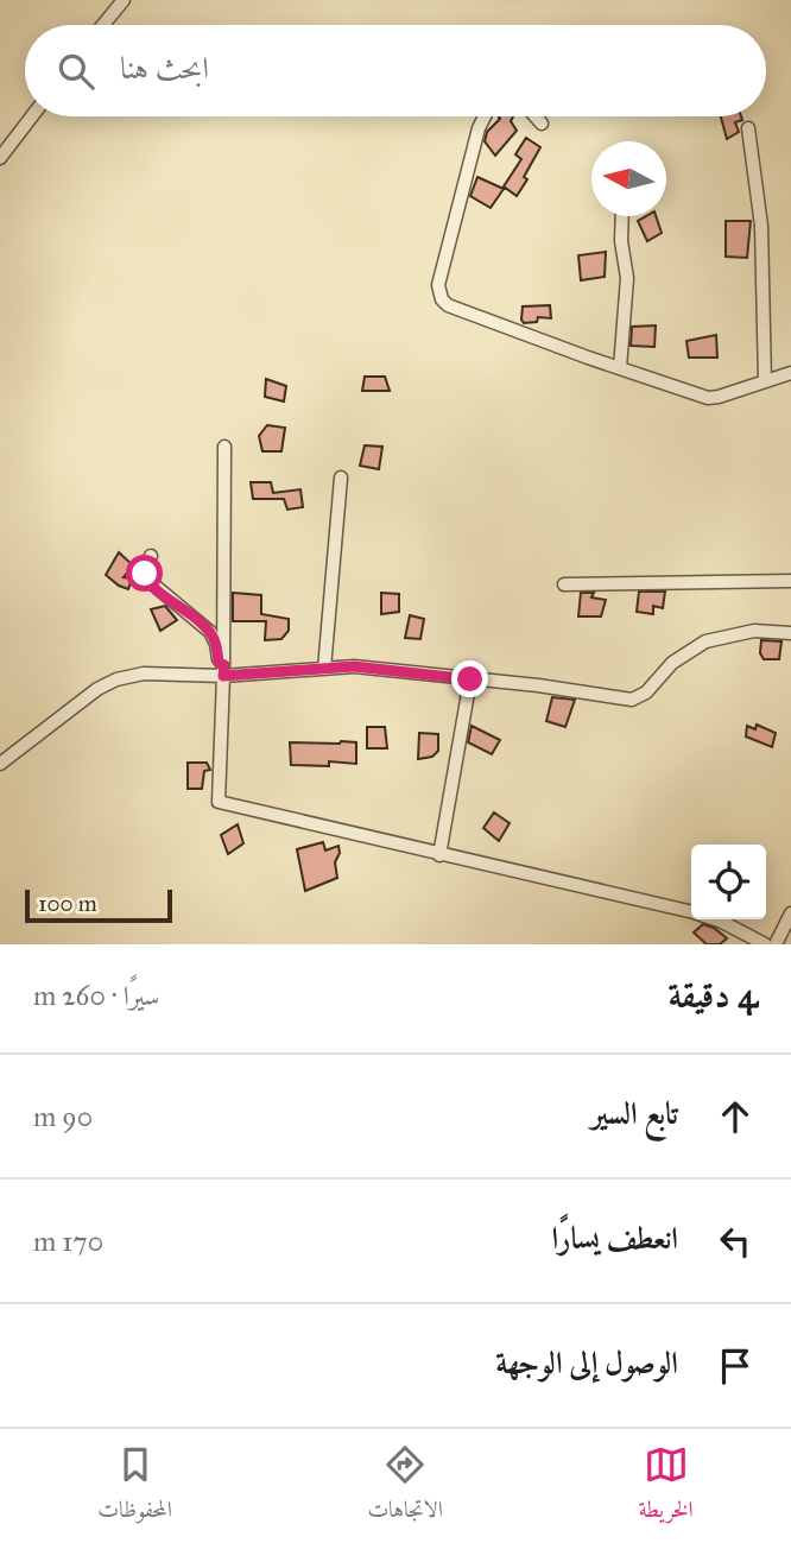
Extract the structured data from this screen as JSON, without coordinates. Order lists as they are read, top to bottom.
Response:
{
  "scale_bar": "100 m",
  "north": "left",
  "page": {
    "search": "ابحث هنا",
    "scale": "100 m",
    "heading": ["4 دقيقة", "سيرًا · 260 m"],
    "list": [
      ["تابع السير", "90 m"],
      ["انعطف يسارًا", "170 m"],
      "الوصول إلى الوجهة"
    ],
    "nav": ["الخريطة", "الاتجاهات", "المحفوظات"]
  }
}
